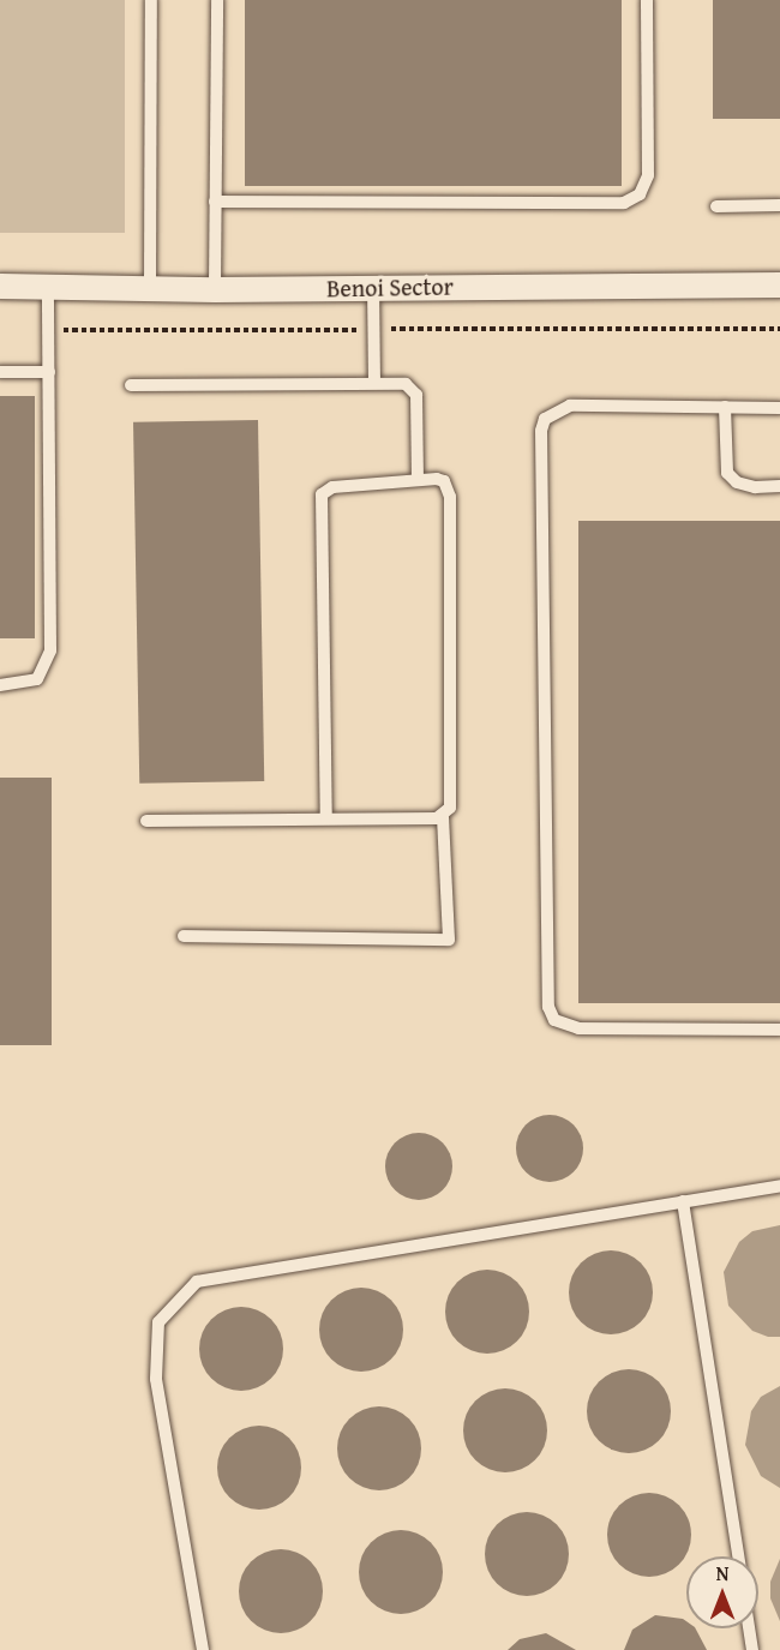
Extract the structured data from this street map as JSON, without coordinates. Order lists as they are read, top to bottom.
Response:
{
  "streets": {
    "street": ["Benoi Sector"]
  },
  "north": "top"
}
